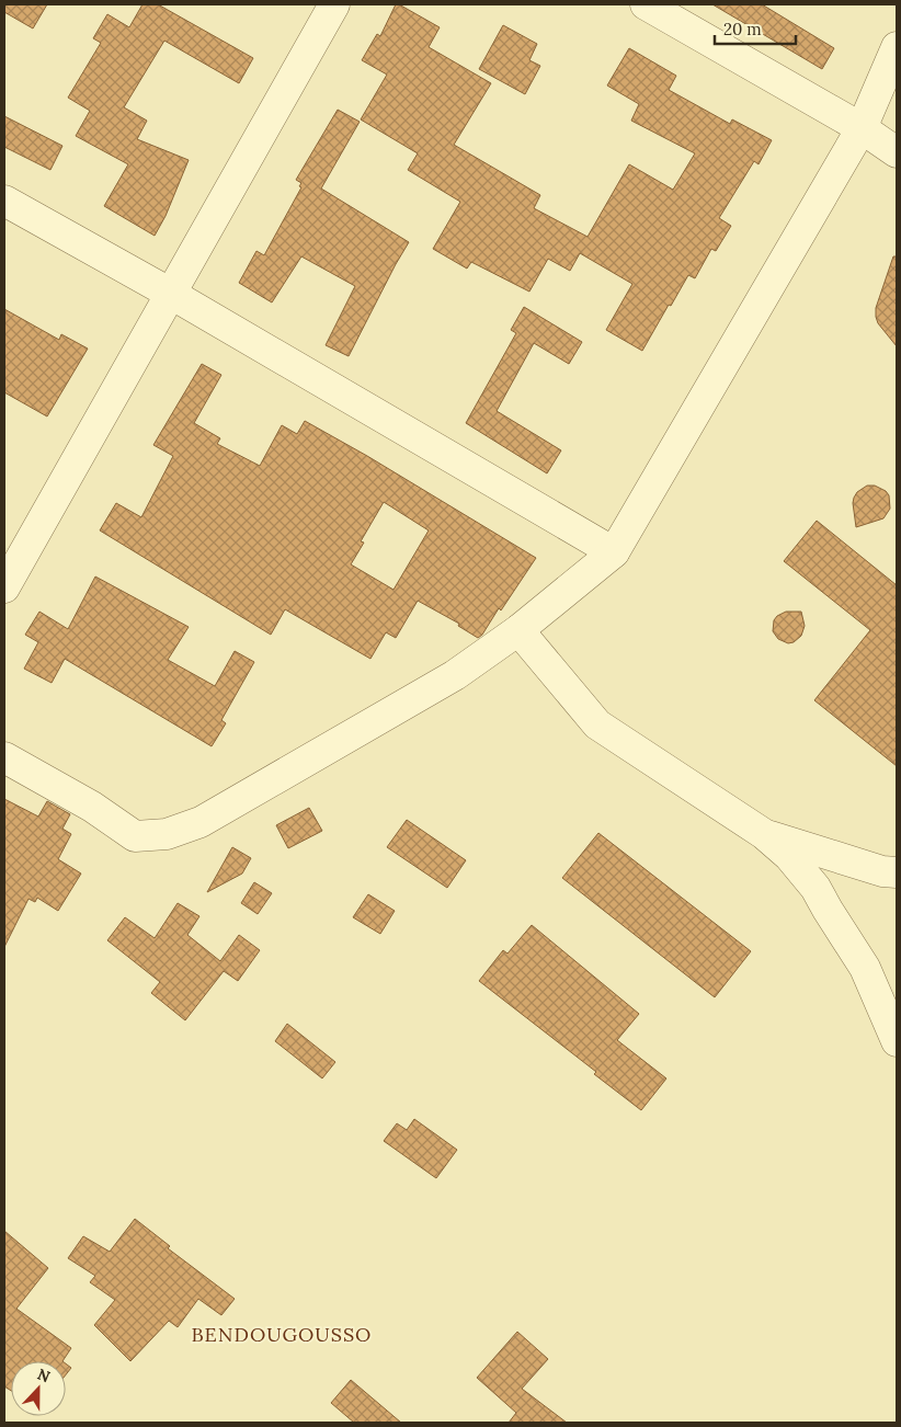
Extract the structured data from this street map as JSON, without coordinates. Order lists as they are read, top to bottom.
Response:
{
  "districts": ["BENDOUGOUSSO"],
  "scale_bar": "20 m",
  "north": "top"
}
